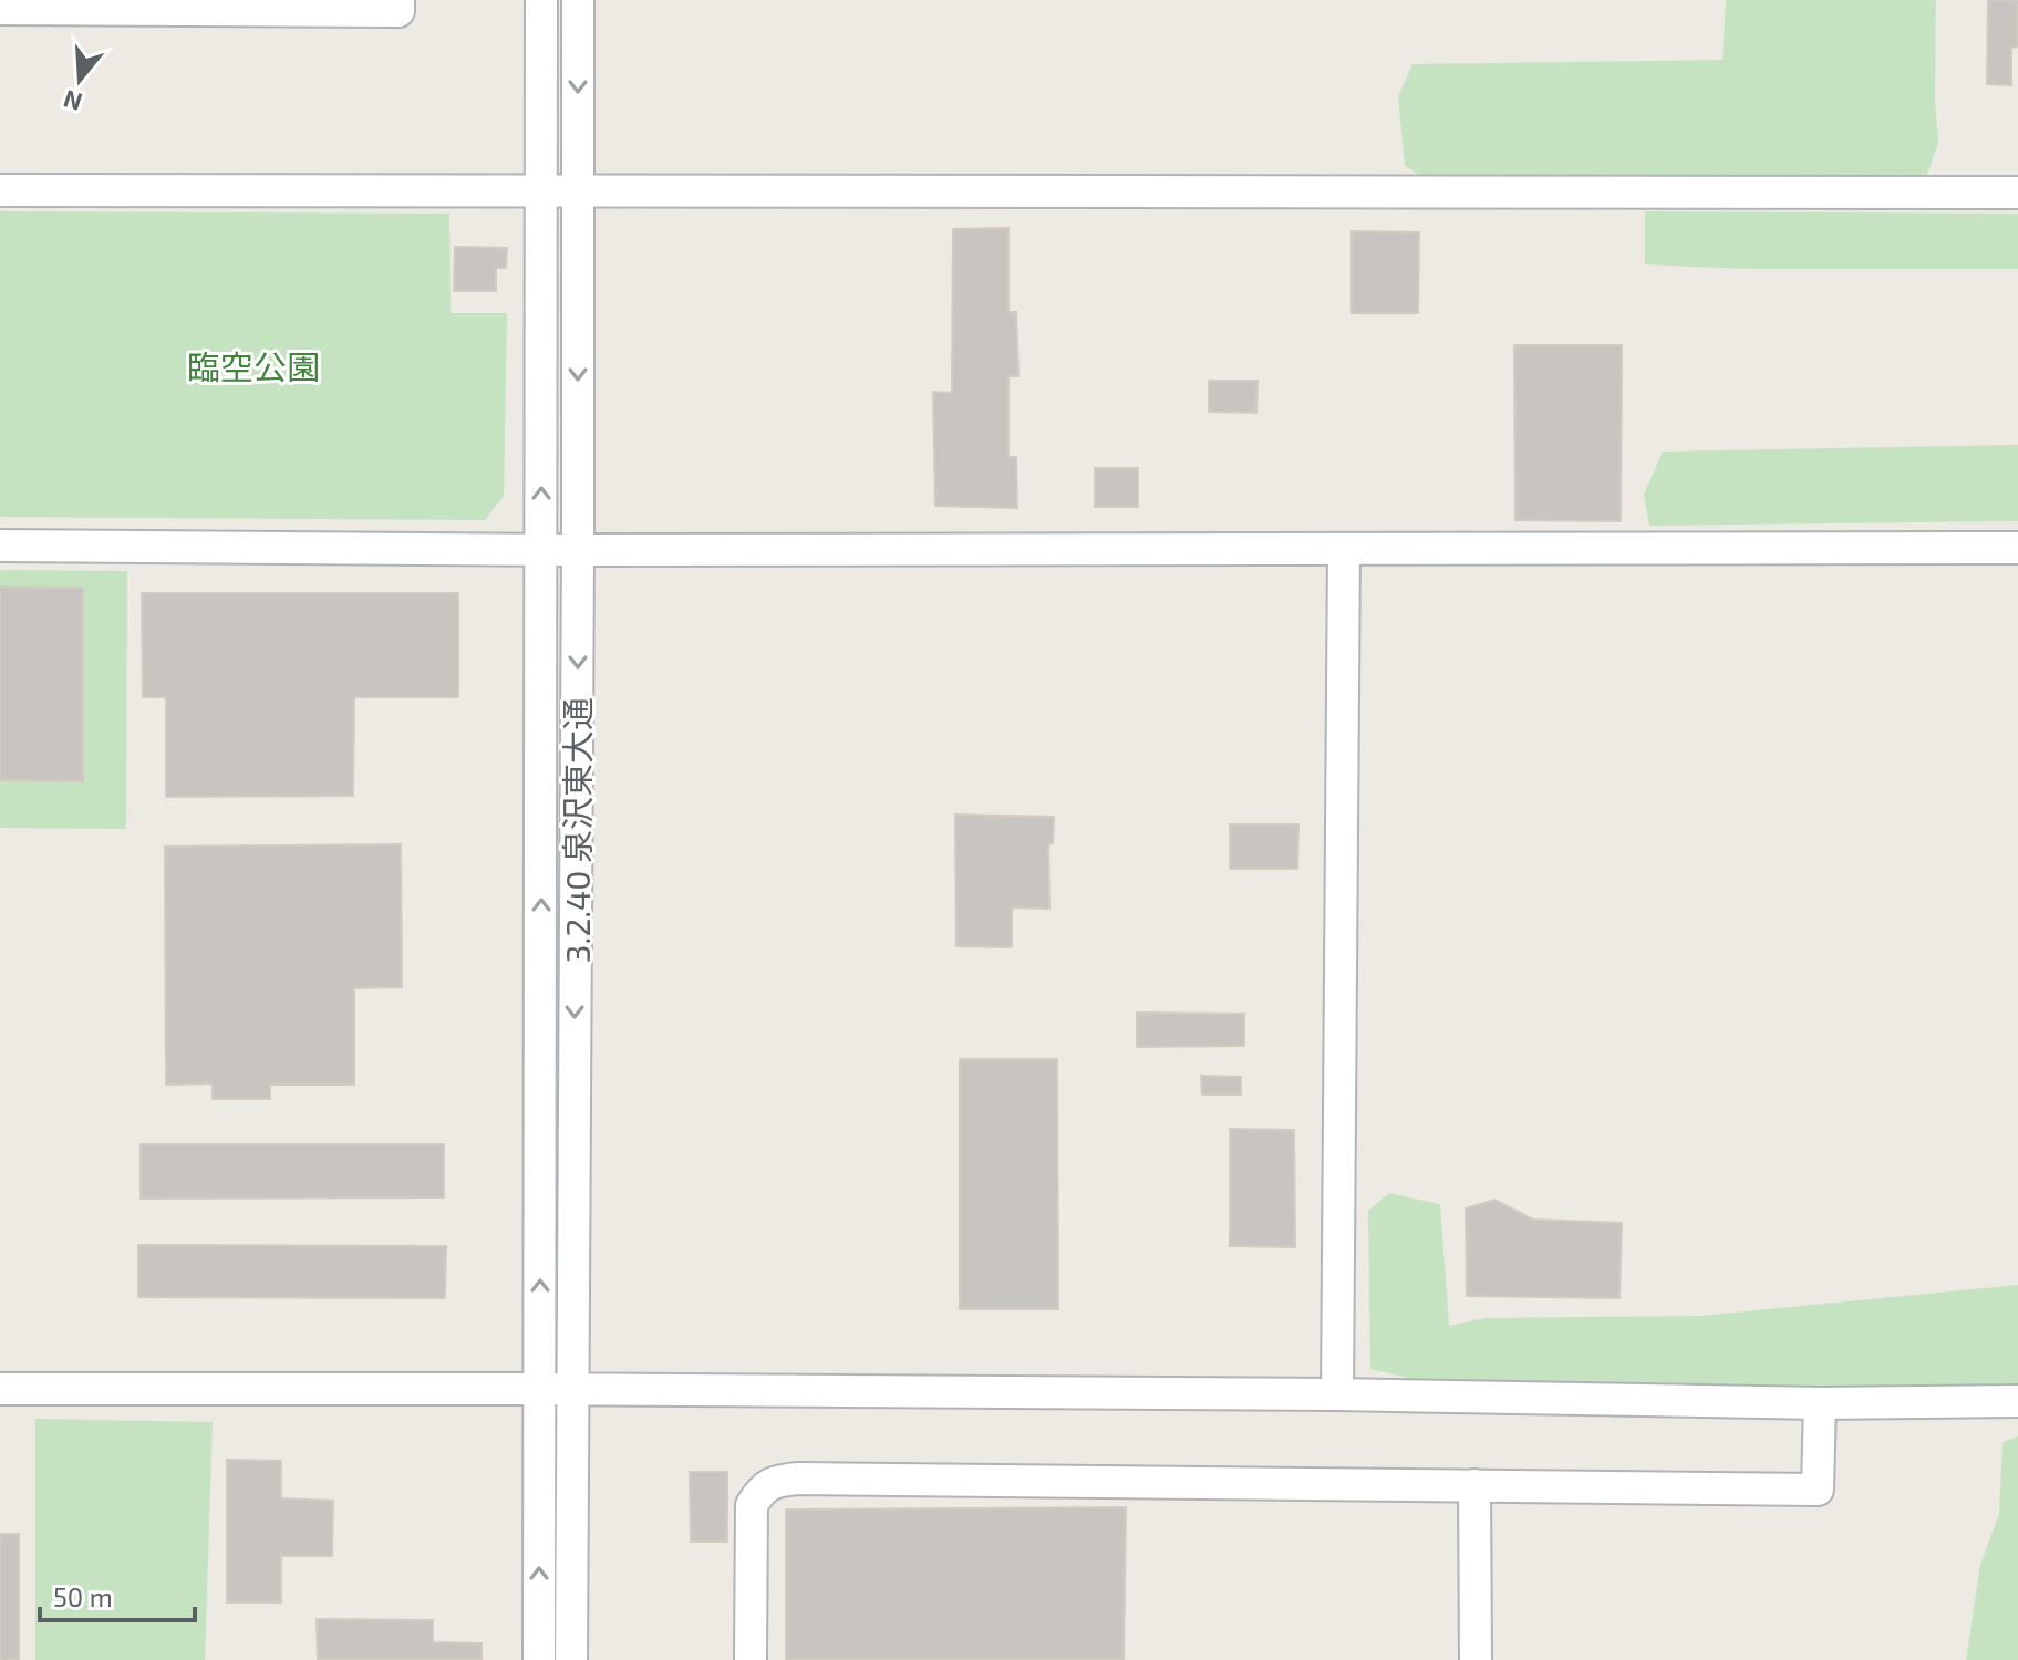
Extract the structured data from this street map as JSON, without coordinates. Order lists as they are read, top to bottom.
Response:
{
  "streets": {
    "street": ["3.2.40 泉沢東大通"]
  },
  "parks": ["臨空公園"],
  "scale_bar": "50 m",
  "north": "bottom"
}
